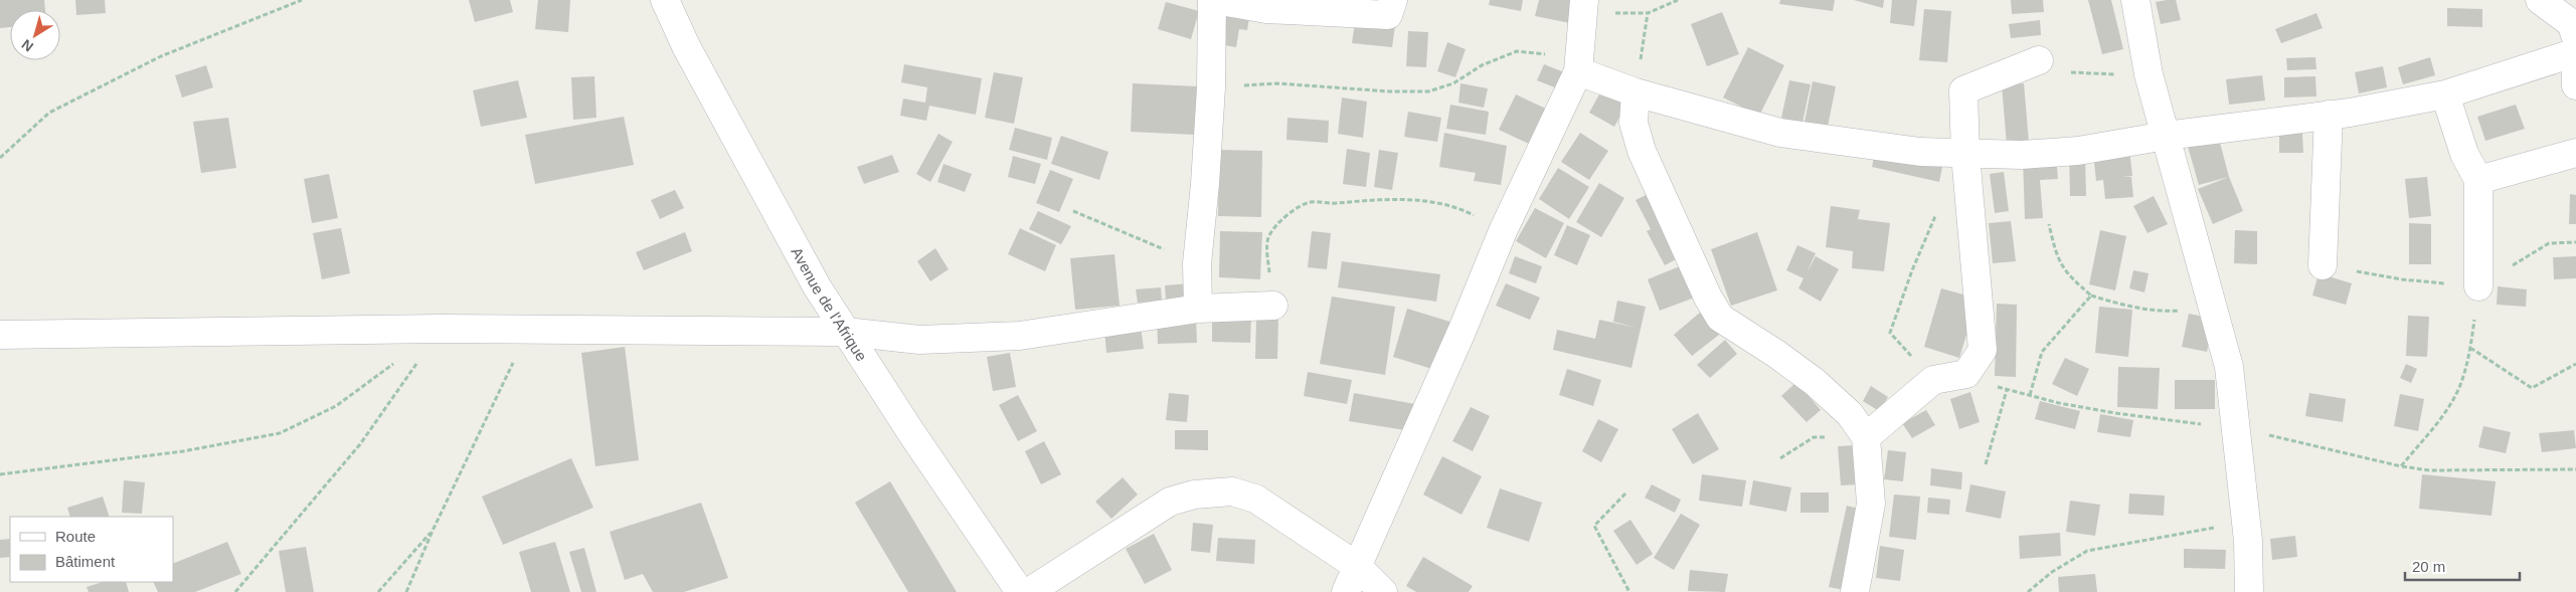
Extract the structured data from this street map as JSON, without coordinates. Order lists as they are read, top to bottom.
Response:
{
  "streets": {
    "street": ["Avenue de l'Afrique"]
  },
  "legend": ["Route", "Bâtiment"],
  "scale_bar": "20 m",
  "north": "bottom left"
}
